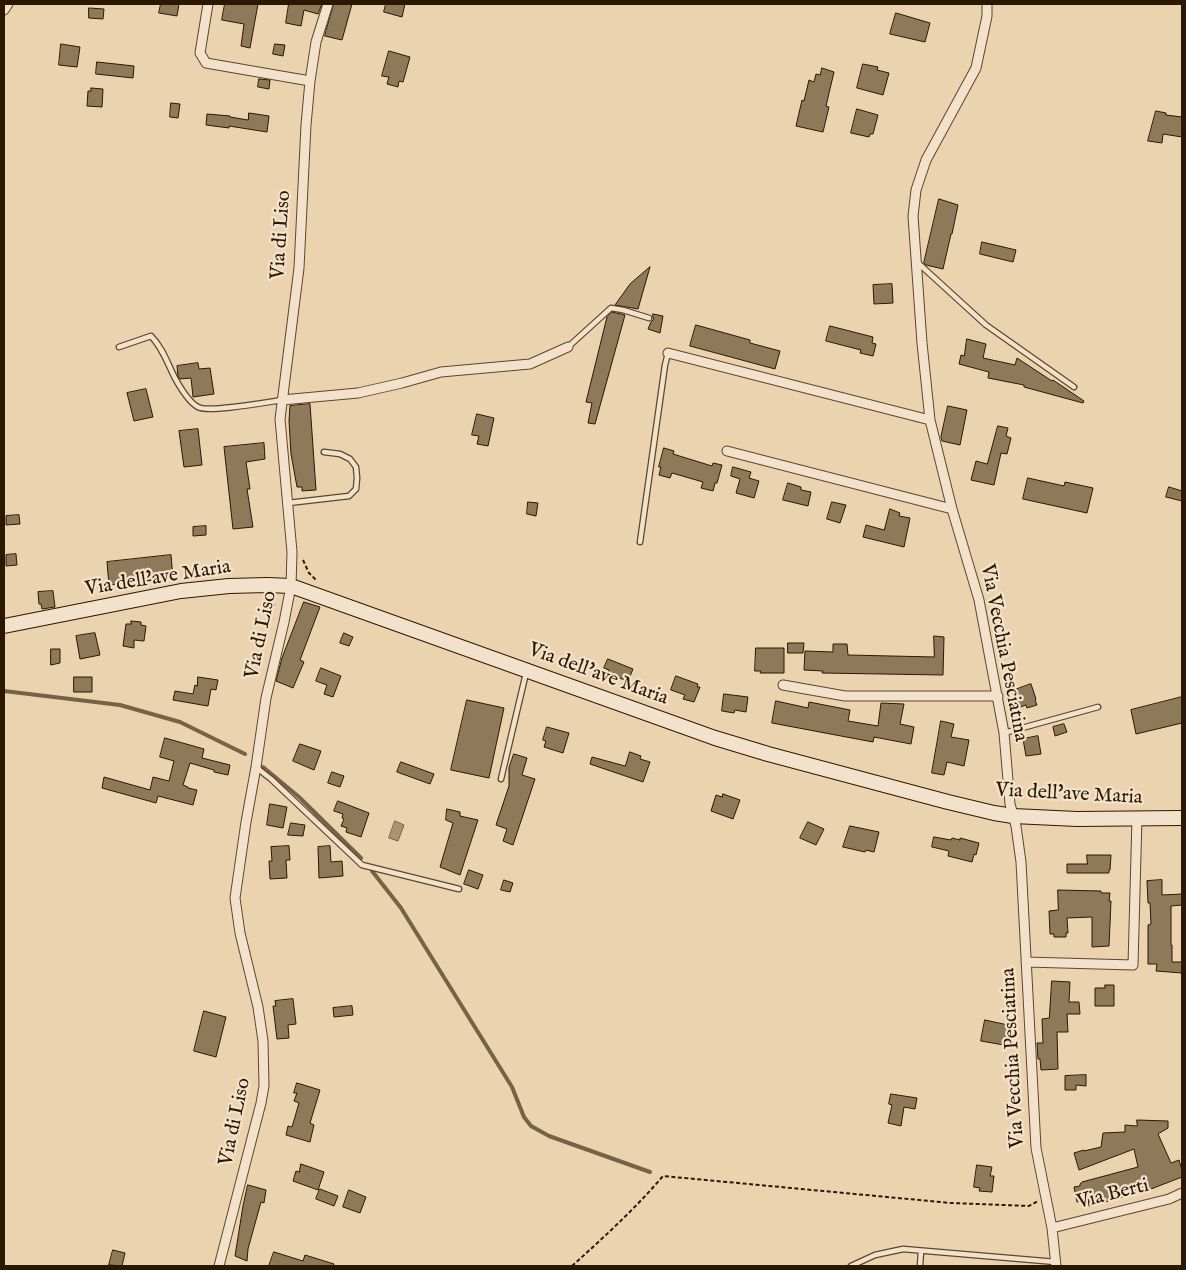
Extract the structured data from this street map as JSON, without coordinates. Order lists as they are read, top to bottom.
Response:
{
  "streets": {
    "street": [
      "Via di Liso",
      "Via dell'ave Maria",
      "Via Vecchia Pesciatina",
      "Via Berti"
    ]
  },
  "crossings": [
    ["Via di Liso", "Via dell'ave Maria"],
    ["Via dell'ave Maria", "Via Vecchia Pesciatina"],
    ["Via Vecchia Pesciatina", "Via Berti"]
  ]
}
